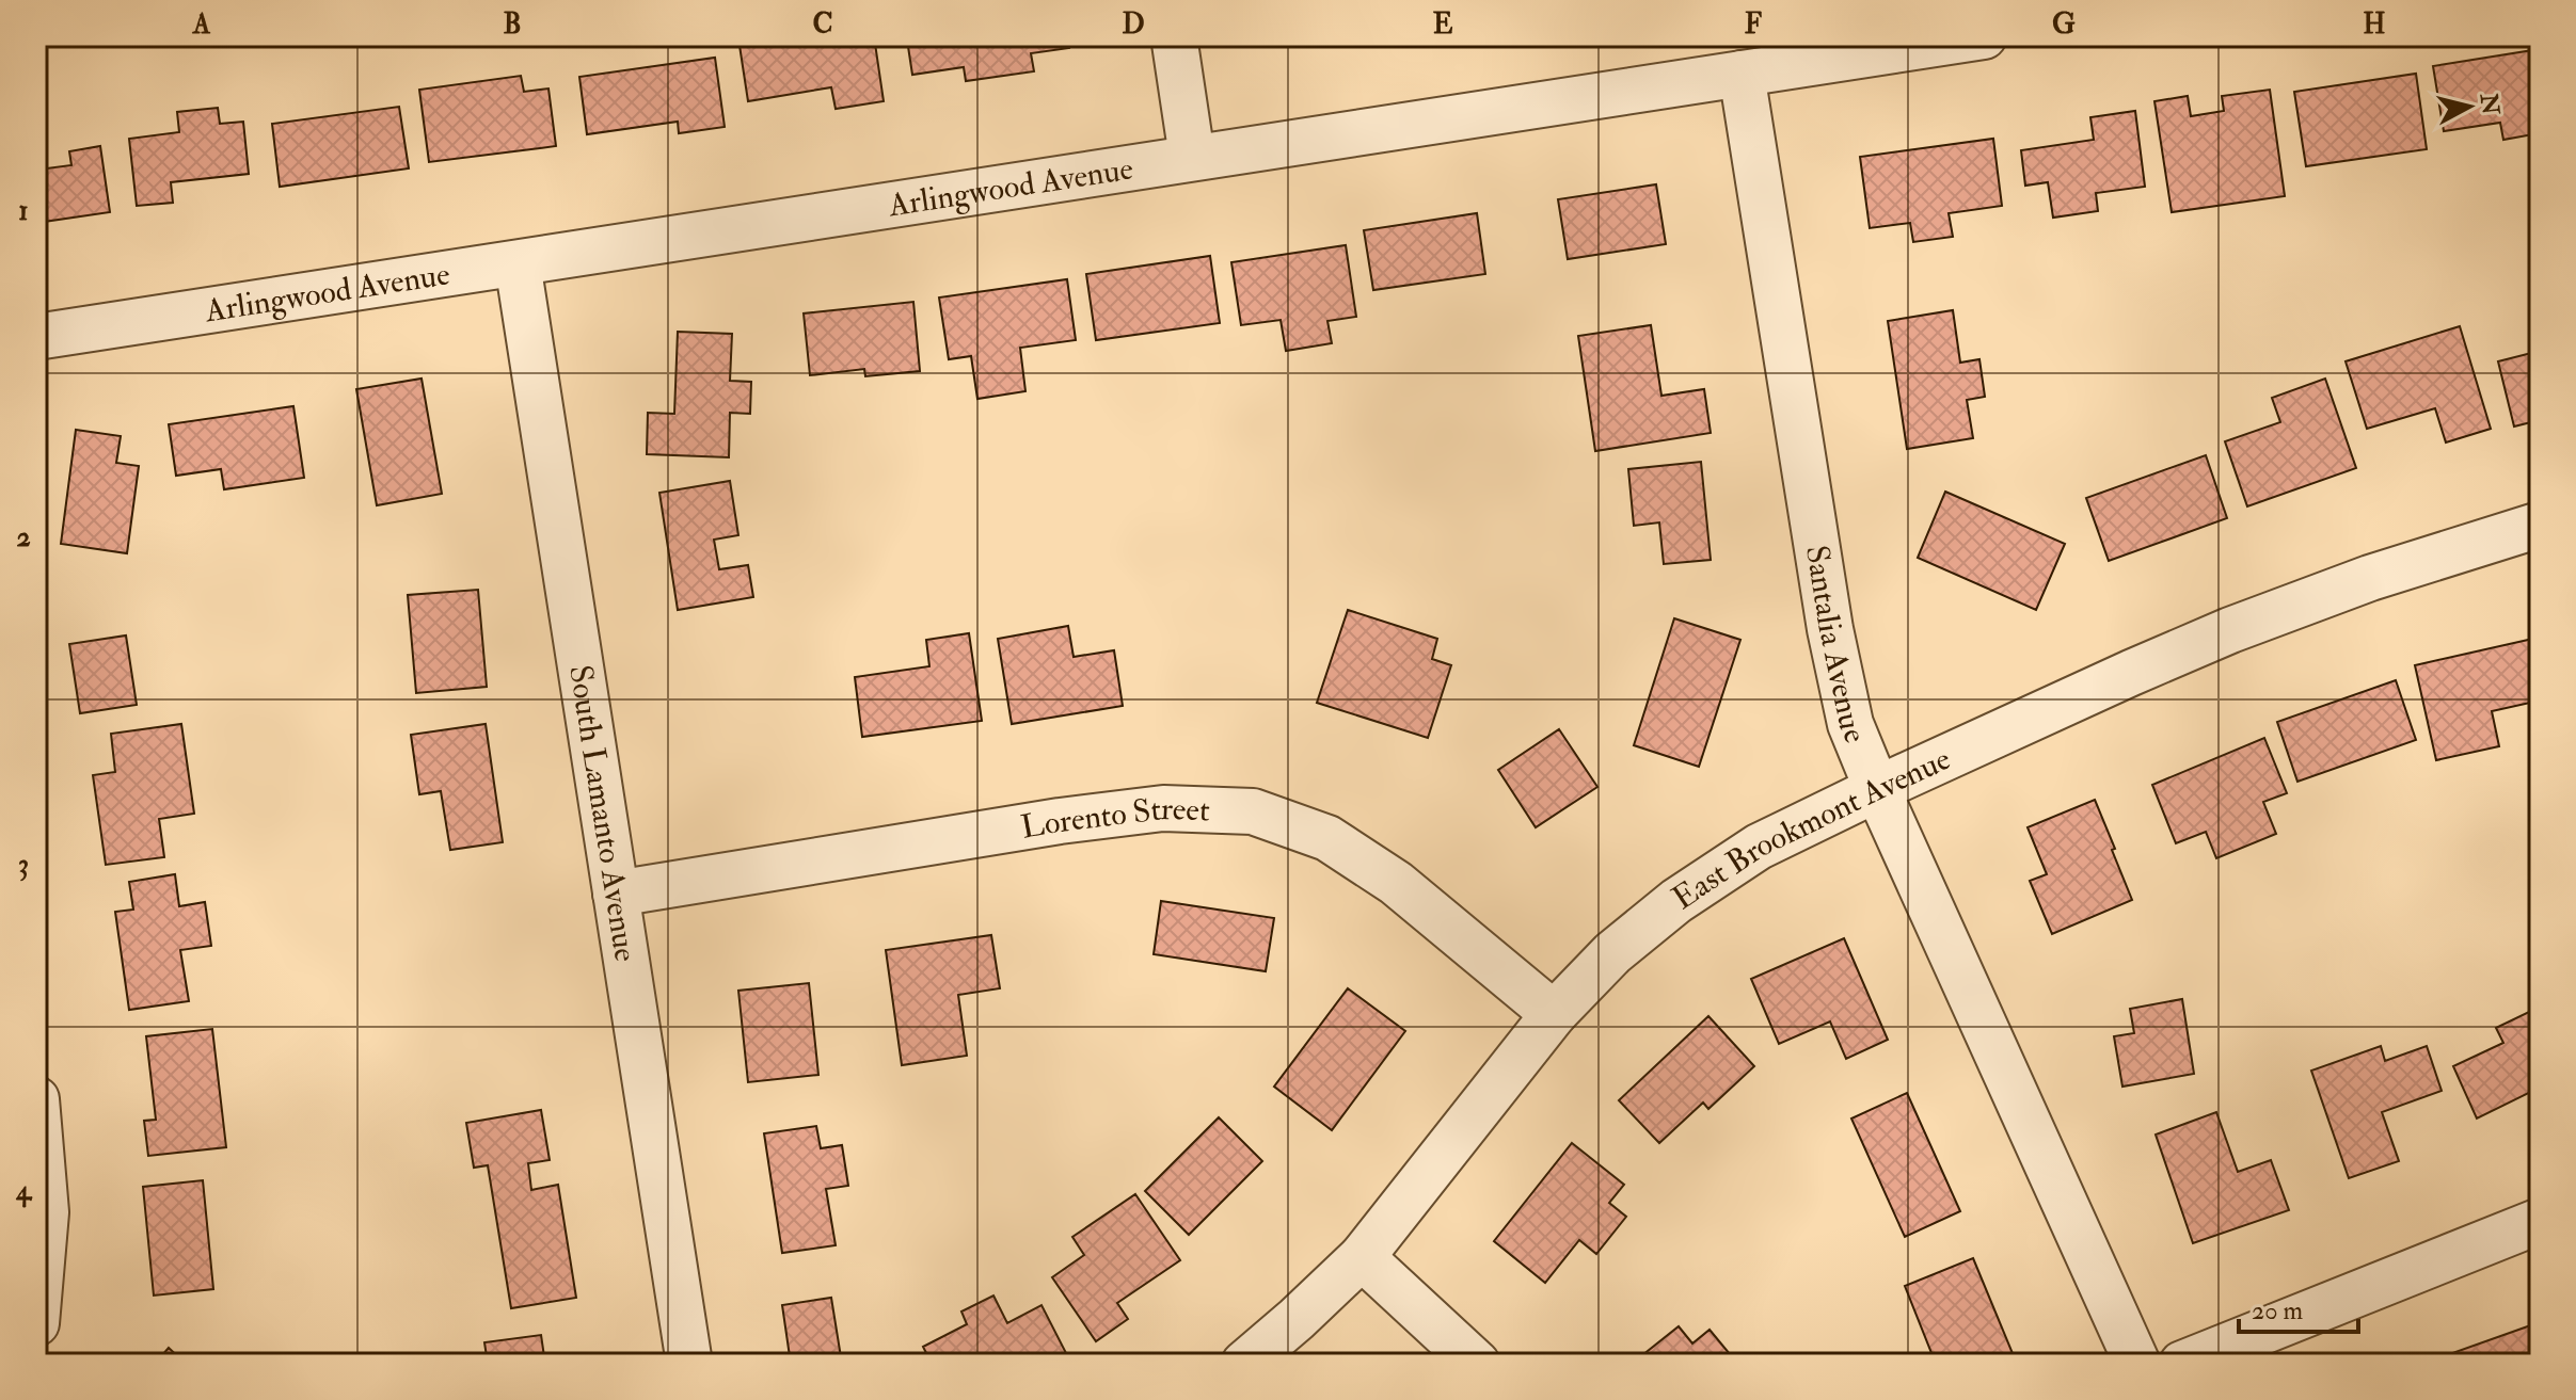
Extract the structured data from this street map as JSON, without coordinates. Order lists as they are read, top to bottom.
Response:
{
  "streets": {
    "street": [
      "Arlingwood Avenue",
      "Santalia Avenue",
      "South Lamanto Avenue",
      "Lorento Street",
      "East Brookmont Avenue"
    ]
  },
  "crossings": [
    ["Arlingwood Avenue", "Santalia Avenue"],
    ["Arlingwood Avenue", "South Lamanto Avenue"],
    ["Santalia Avenue", "East Brookmont Avenue"],
    ["South Lamanto Avenue", "Lorento Street"],
    ["Lorento Street", "East Brookmont Avenue"]
  ],
  "scale_bar": "20 m",
  "north": "right",
  "grid": {
    "columns": [
      "A",
      "B",
      "C",
      "D",
      "E",
      "F",
      "G",
      "H"
    ],
    "rows": [
      "1",
      "2",
      "3",
      "4"
    ]
  }
}
